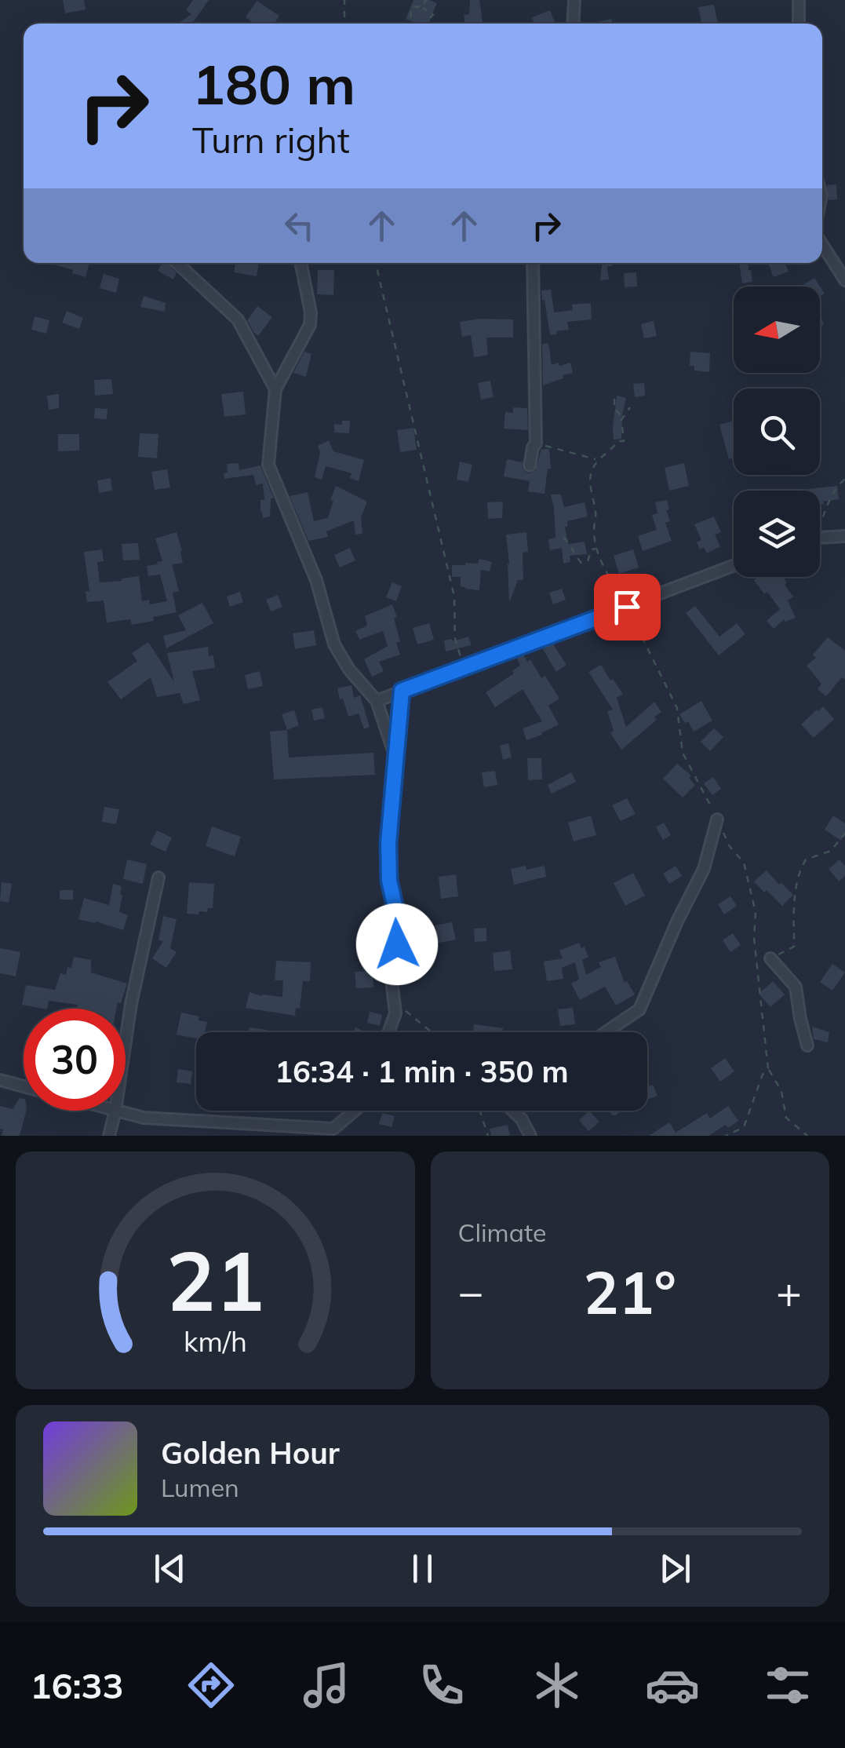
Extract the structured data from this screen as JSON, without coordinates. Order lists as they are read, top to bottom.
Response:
{
  "north": "left",
  "page": {
    "turn": ["180 m", "Turn right"],
    "limit": "30",
    "trip": "16:34 · 1 min · 350 m",
    "tile": "Climate",
    "heat": ["−", "21°", "+"],
    "song": ["Golden Hour", "Lumen"],
    "tabs": "16:33",
    "gauge": ["21", "km/h"]
  }
}
